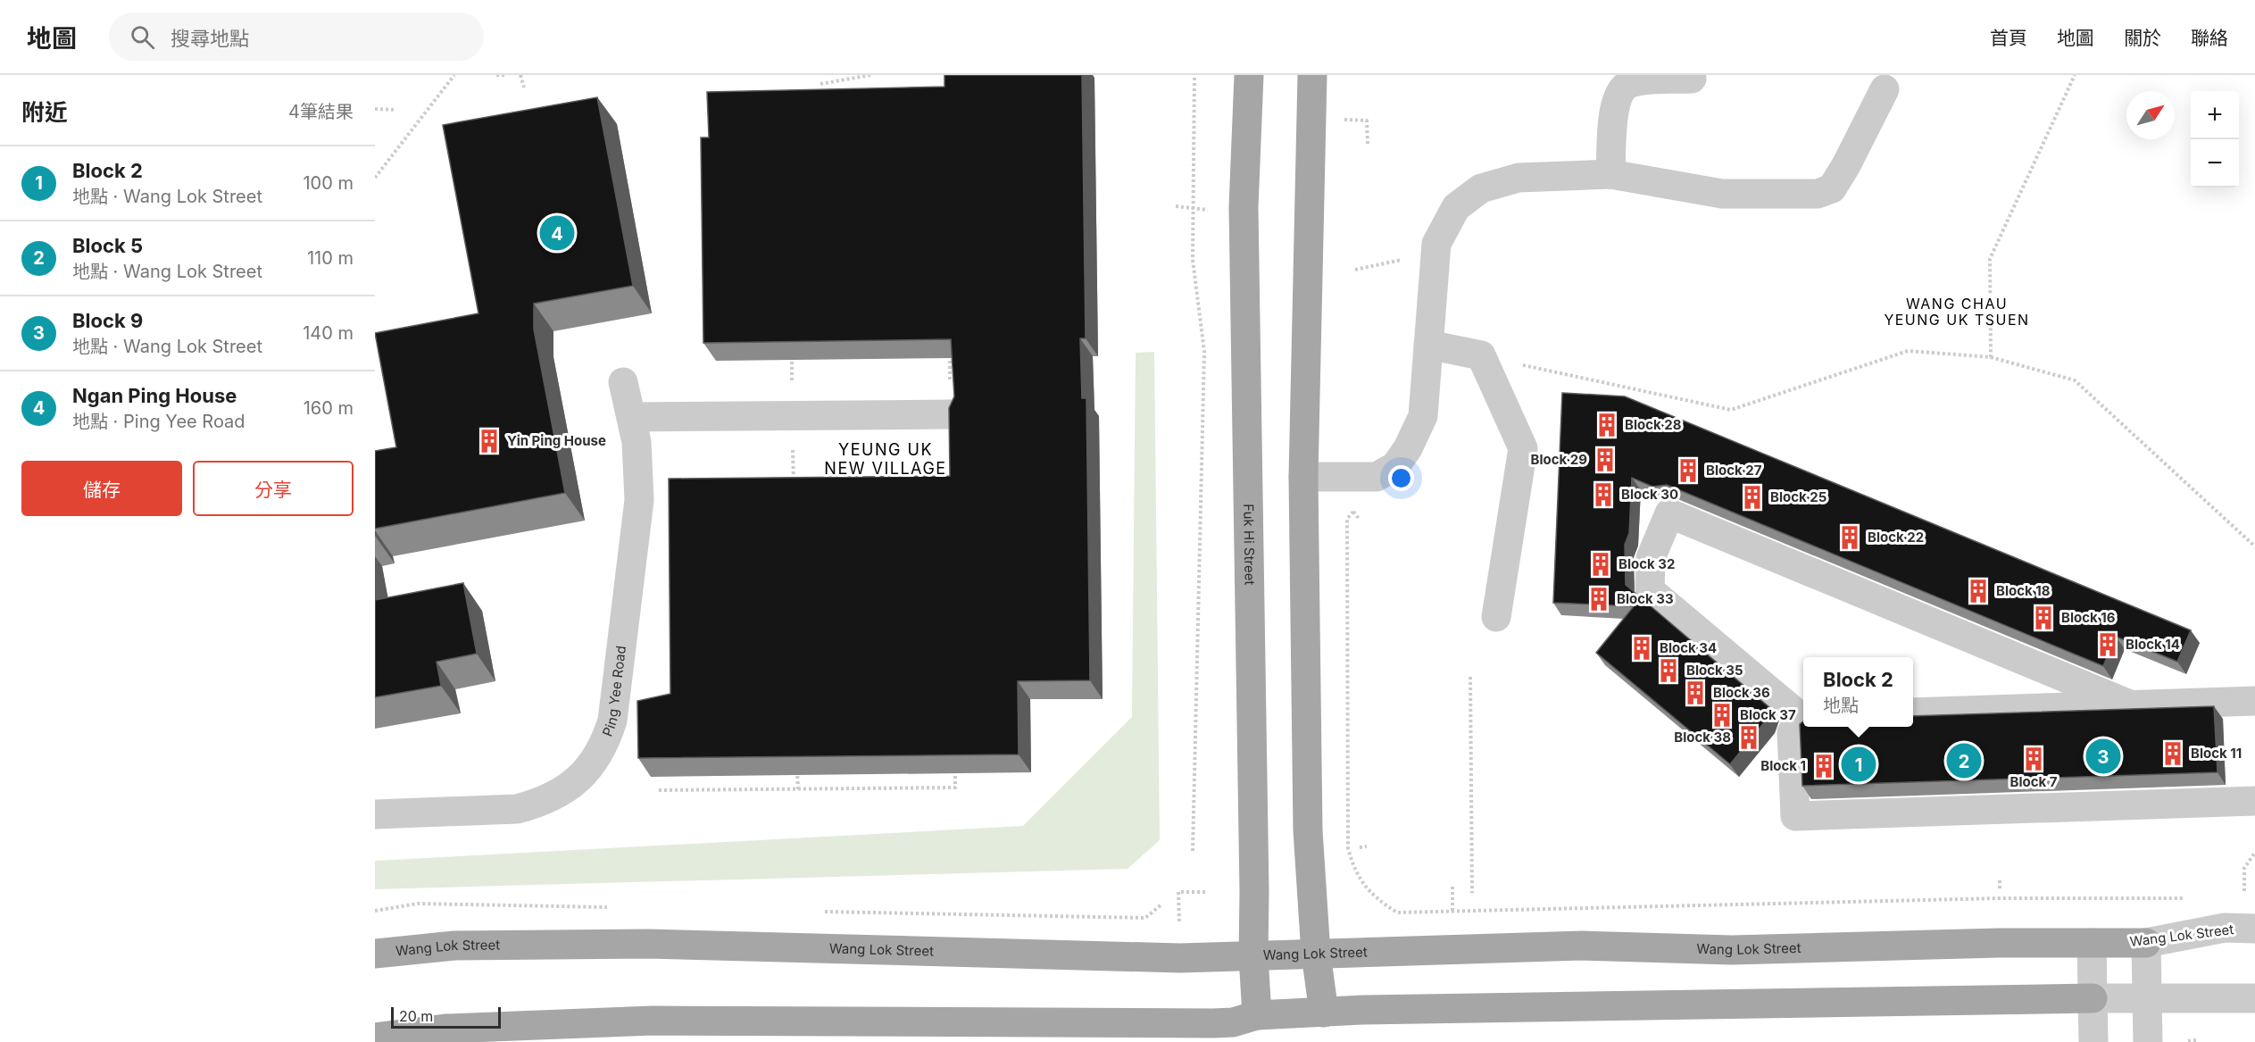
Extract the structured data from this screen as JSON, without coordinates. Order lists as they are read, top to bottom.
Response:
{
  "streets": {
    "main road": ["Fuk Hi Street", "Wang Lok Street"],
    "street": ["Ping Yee Road"]
  },
  "crossings": [
    ["Fuk Hi Street", "Wang Lok Street"]
  ],
  "districts": ["WANG CHAU YEUNG UK TSUEN", "YEUNG UK NEW VILLAGE"],
  "places": {
    "building": [
      "Block 28",
      "Yin Ping House",
      "Block 29",
      "Block 27",
      "Block 30",
      "Block 25",
      "Block 22",
      "Block 32",
      "Block 18",
      "Block 33",
      "Block 16",
      "Block 14",
      "Block 34",
      "Block 35",
      "Block 36",
      "Block 37",
      "Block 38",
      "Block 11",
      "Block 7",
      "Block 1"
    ]
  },
  "scale_bar": "20 m",
  "north": "top right",
  "page": {
    "header": "地圖",
    "search": "搜尋地點",
    "nav": [
      "首頁",
      "地圖",
      "關於",
      "聯絡"
    ],
    "heading": ["附近", "4筆結果"],
    "map_buttons": ["+", "−"],
    "list": [
      {
        "mark": "1",
        "name": "Block 2",
        "note": "地點 · Wang Lok Street",
        "value": "100 m"
      },
      {
        "mark": "2",
        "name": "Block 5",
        "note": "地點 · Wang Lok Street",
        "value": "110 m"
      },
      {
        "mark": "3",
        "name": "Block 9",
        "note": "地點 · Wang Lok Street",
        "value": "140 m"
      },
      {
        "mark": "4",
        "name": "Ngan Ping House",
        "note": "地點 · Ping Yee Road",
        "value": "160 m"
      }
    ],
    "pins": [
      "4",
      "3",
      "2",
      "1"
    ],
    "buttons": ["儲存", "分享"],
    "popup": ["Block 2", "地點"],
    "scale": "20 m"
  }
}
